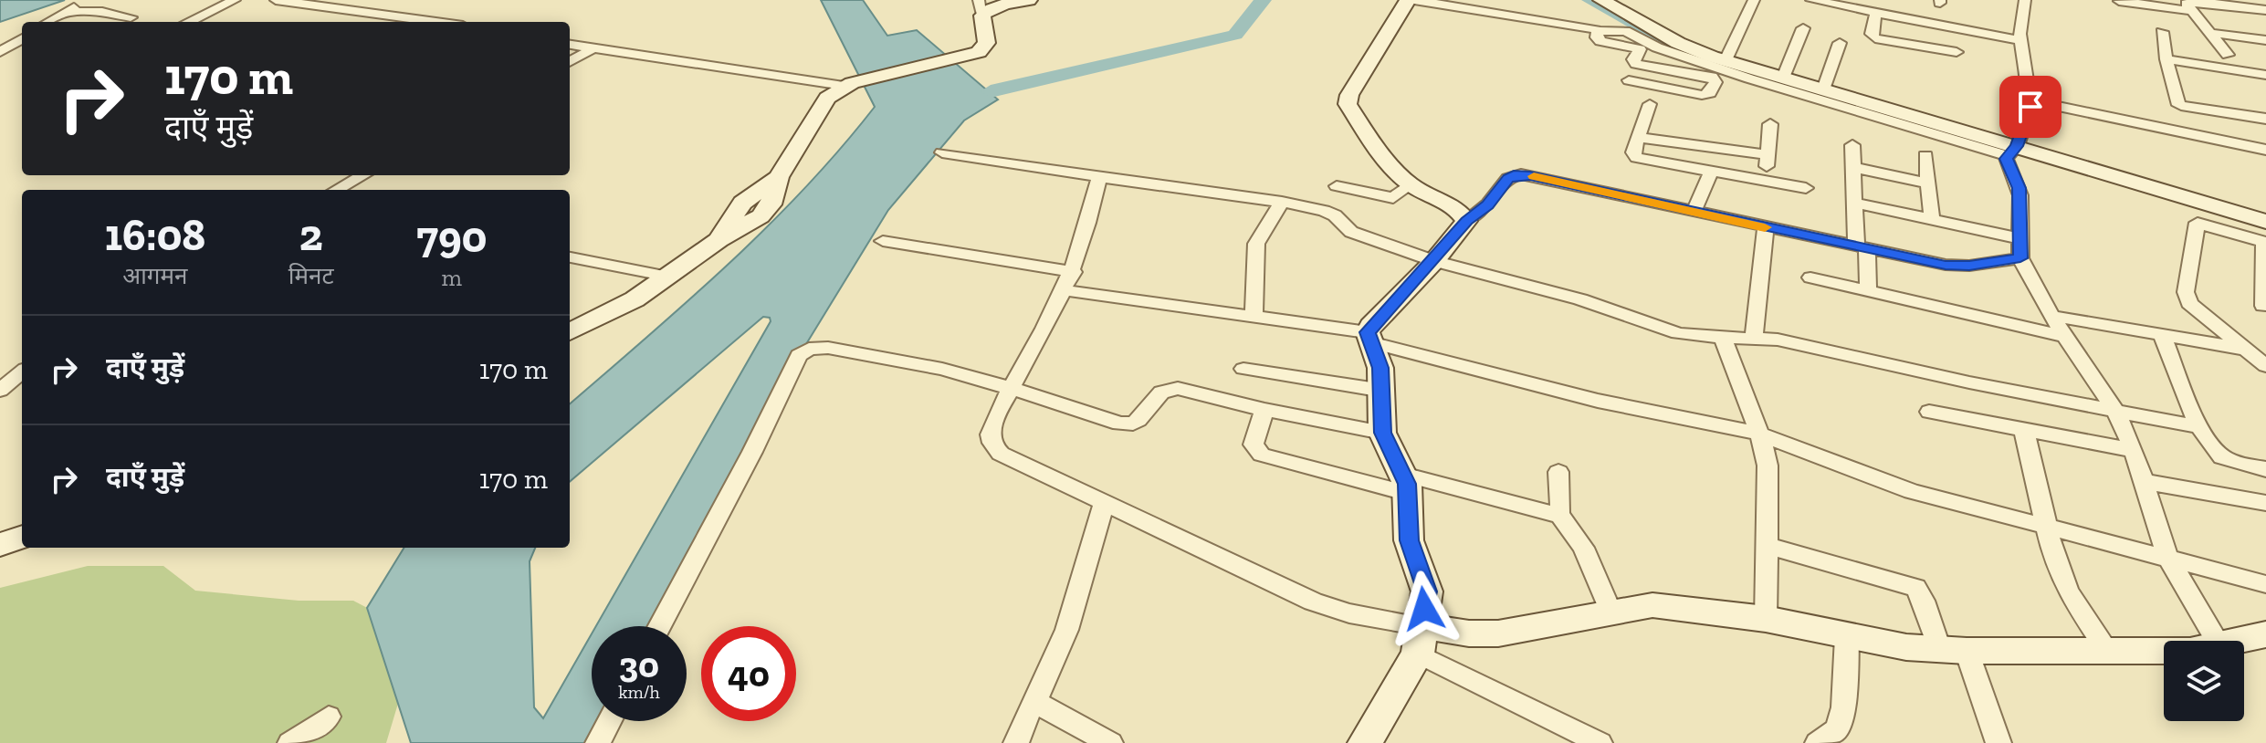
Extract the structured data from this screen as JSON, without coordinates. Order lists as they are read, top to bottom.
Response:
{
  "page": {
    "turn": ["170 m", "दाएँ मुड़ें"],
    "eta": [
      "16:08",
      "आगमन",
      "2",
      "मिनट",
      "790",
      "m"
    ],
    "list": [
      {
        "name": "दाएँ मुड़ें",
        "value": "170 m"
      },
      {
        "name": "दाएँ मुड़ें",
        "value": "170 m"
      }
    ],
    "speed": "30 km/h",
    "limit": "40"
  }
}
